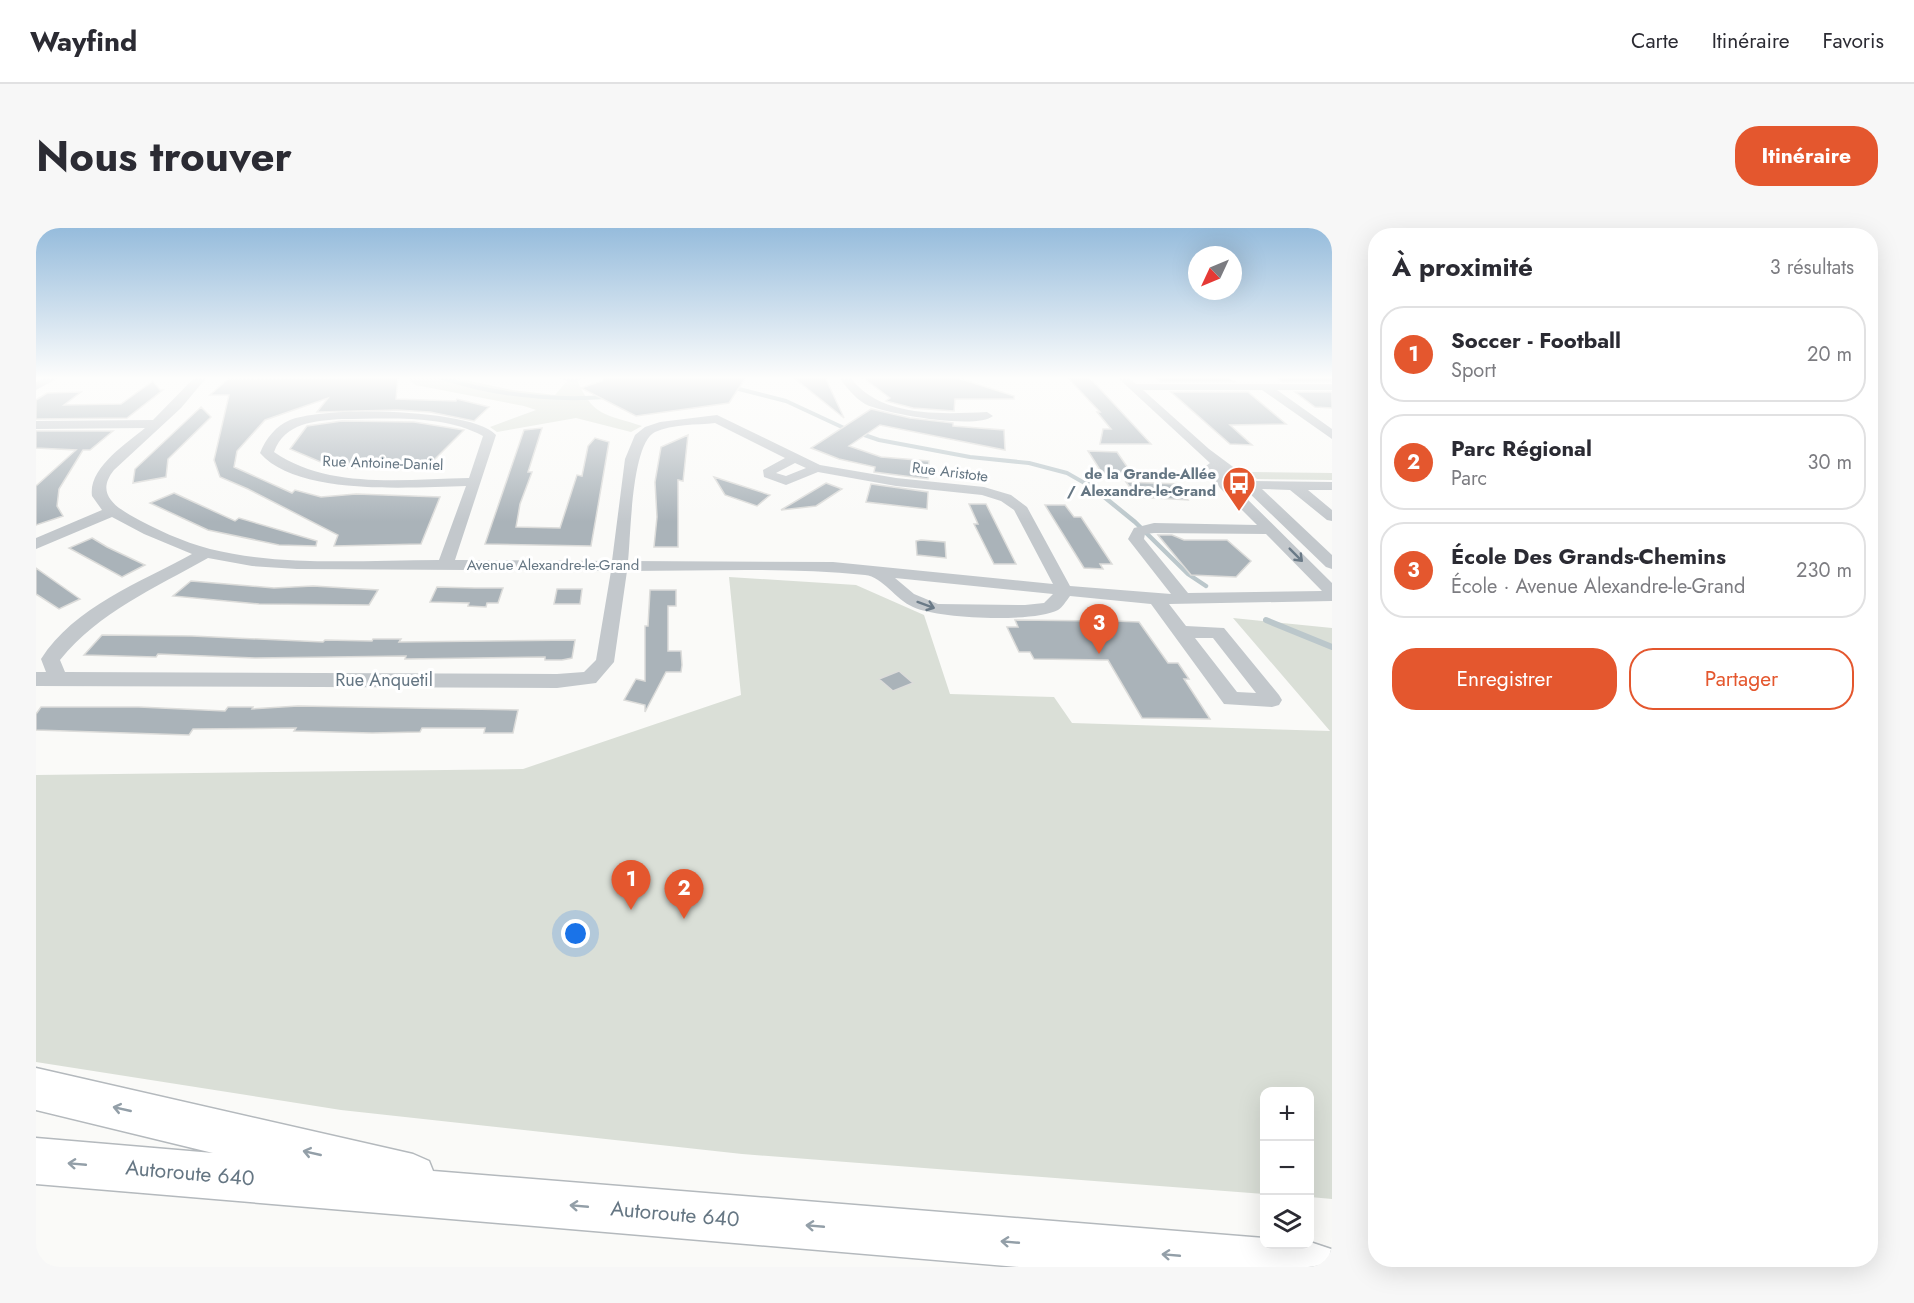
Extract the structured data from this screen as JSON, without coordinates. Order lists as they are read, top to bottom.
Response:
{
  "streets": {
    "highway": ["Autoroute 640"],
    "street": [
      "Rue Antoine-Daniel",
      "Rue Aristote",
      "Avenue Alexandre-le-Grand",
      "Rue Anquetil"
    ]
  },
  "crossings": [
    ["Rue Antoine-Daniel", "Avenue Alexandre-le-Grand"],
    ["Rue Aristote", "Avenue Alexandre-le-Grand"],
    ["Rue Aristote", "Rue Anquetil"],
    ["Avenue Alexandre-le-Grand", "Rue Anquetil"]
  ],
  "places": {
    "bus stop": ["de la Grande-Allée / Alexandre-le-Grand"]
  },
  "north": "bottom left",
  "page": {
    "header": "Wayfind",
    "nav": ["Carte", "Itinéraire", "Favoris"],
    "title": "Nous trouver",
    "buttons": [
      "Itinéraire",
      ["Enregistrer", "Partager"]
    ],
    "heading": ["À proximité", "3 résultats"],
    "list": [
      {
        "mark": "1",
        "name": "Soccer - Football",
        "note": "Sport",
        "value": "20 m"
      },
      {
        "mark": "2",
        "name": "Parc Régional",
        "note": "Parc",
        "value": "30 m"
      },
      {
        "mark": "3",
        "name": "École Des Grands-Chemins",
        "note": "École · Avenue Alexandre-le-Grand",
        "value": "230 m"
      }
    ],
    "pins": ["3", "1", "2"],
    "map_buttons": ["+", "−"]
  }
}
